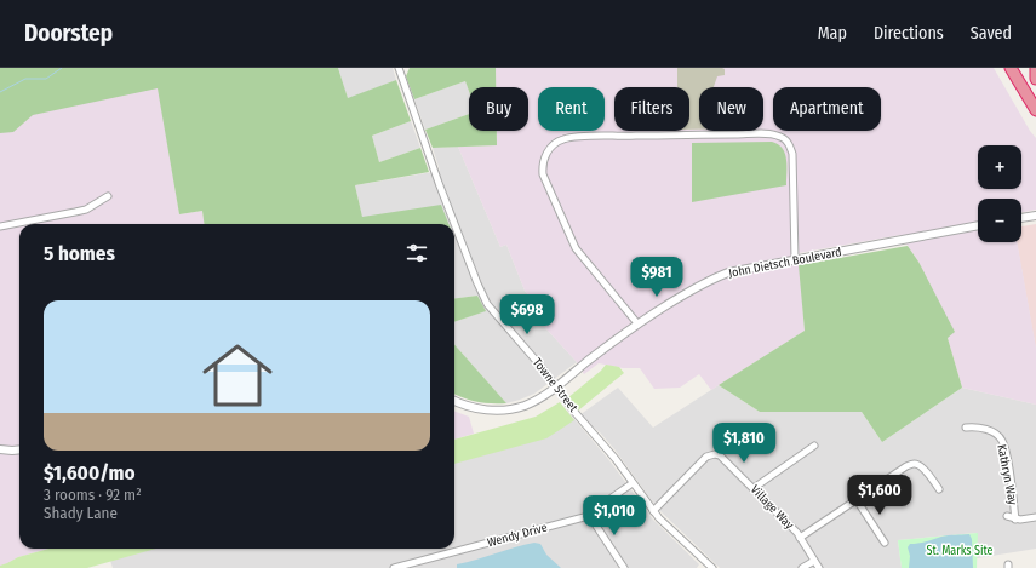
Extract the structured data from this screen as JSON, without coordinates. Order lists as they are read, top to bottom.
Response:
{
  "streets": {
    "street": [
      "John Dietsch Boulevard",
      "Towne Street",
      "Kathryn Way",
      "Village Way",
      "Wendy Drive"
    ]
  },
  "crossings": [
    ["John Dietsch Boulevard", "Towne Street"],
    ["Towne Street", "Village Way"],
    ["Towne Street", "Wendy Drive"]
  ],
  "parks": ["St. Marks Site"],
  "page": {
    "header": "Doorstep",
    "nav": ["Map", "Directions", "Saved"],
    "chip": [
      "Buy",
      "Rent",
      "Filters",
      "New",
      "Apartment"
    ],
    "map_buttons": ["+", "−"],
    "heading": "5 homes",
    "price": [
      "$981",
      "$698",
      "$1,810",
      "$1,600",
      "$1,010"
    ],
    "list": [
      {
        "name": "$1,600/mo",
        "note": "3 rooms · 92 m² · Shady Lane"
      }
    ]
  }
}
